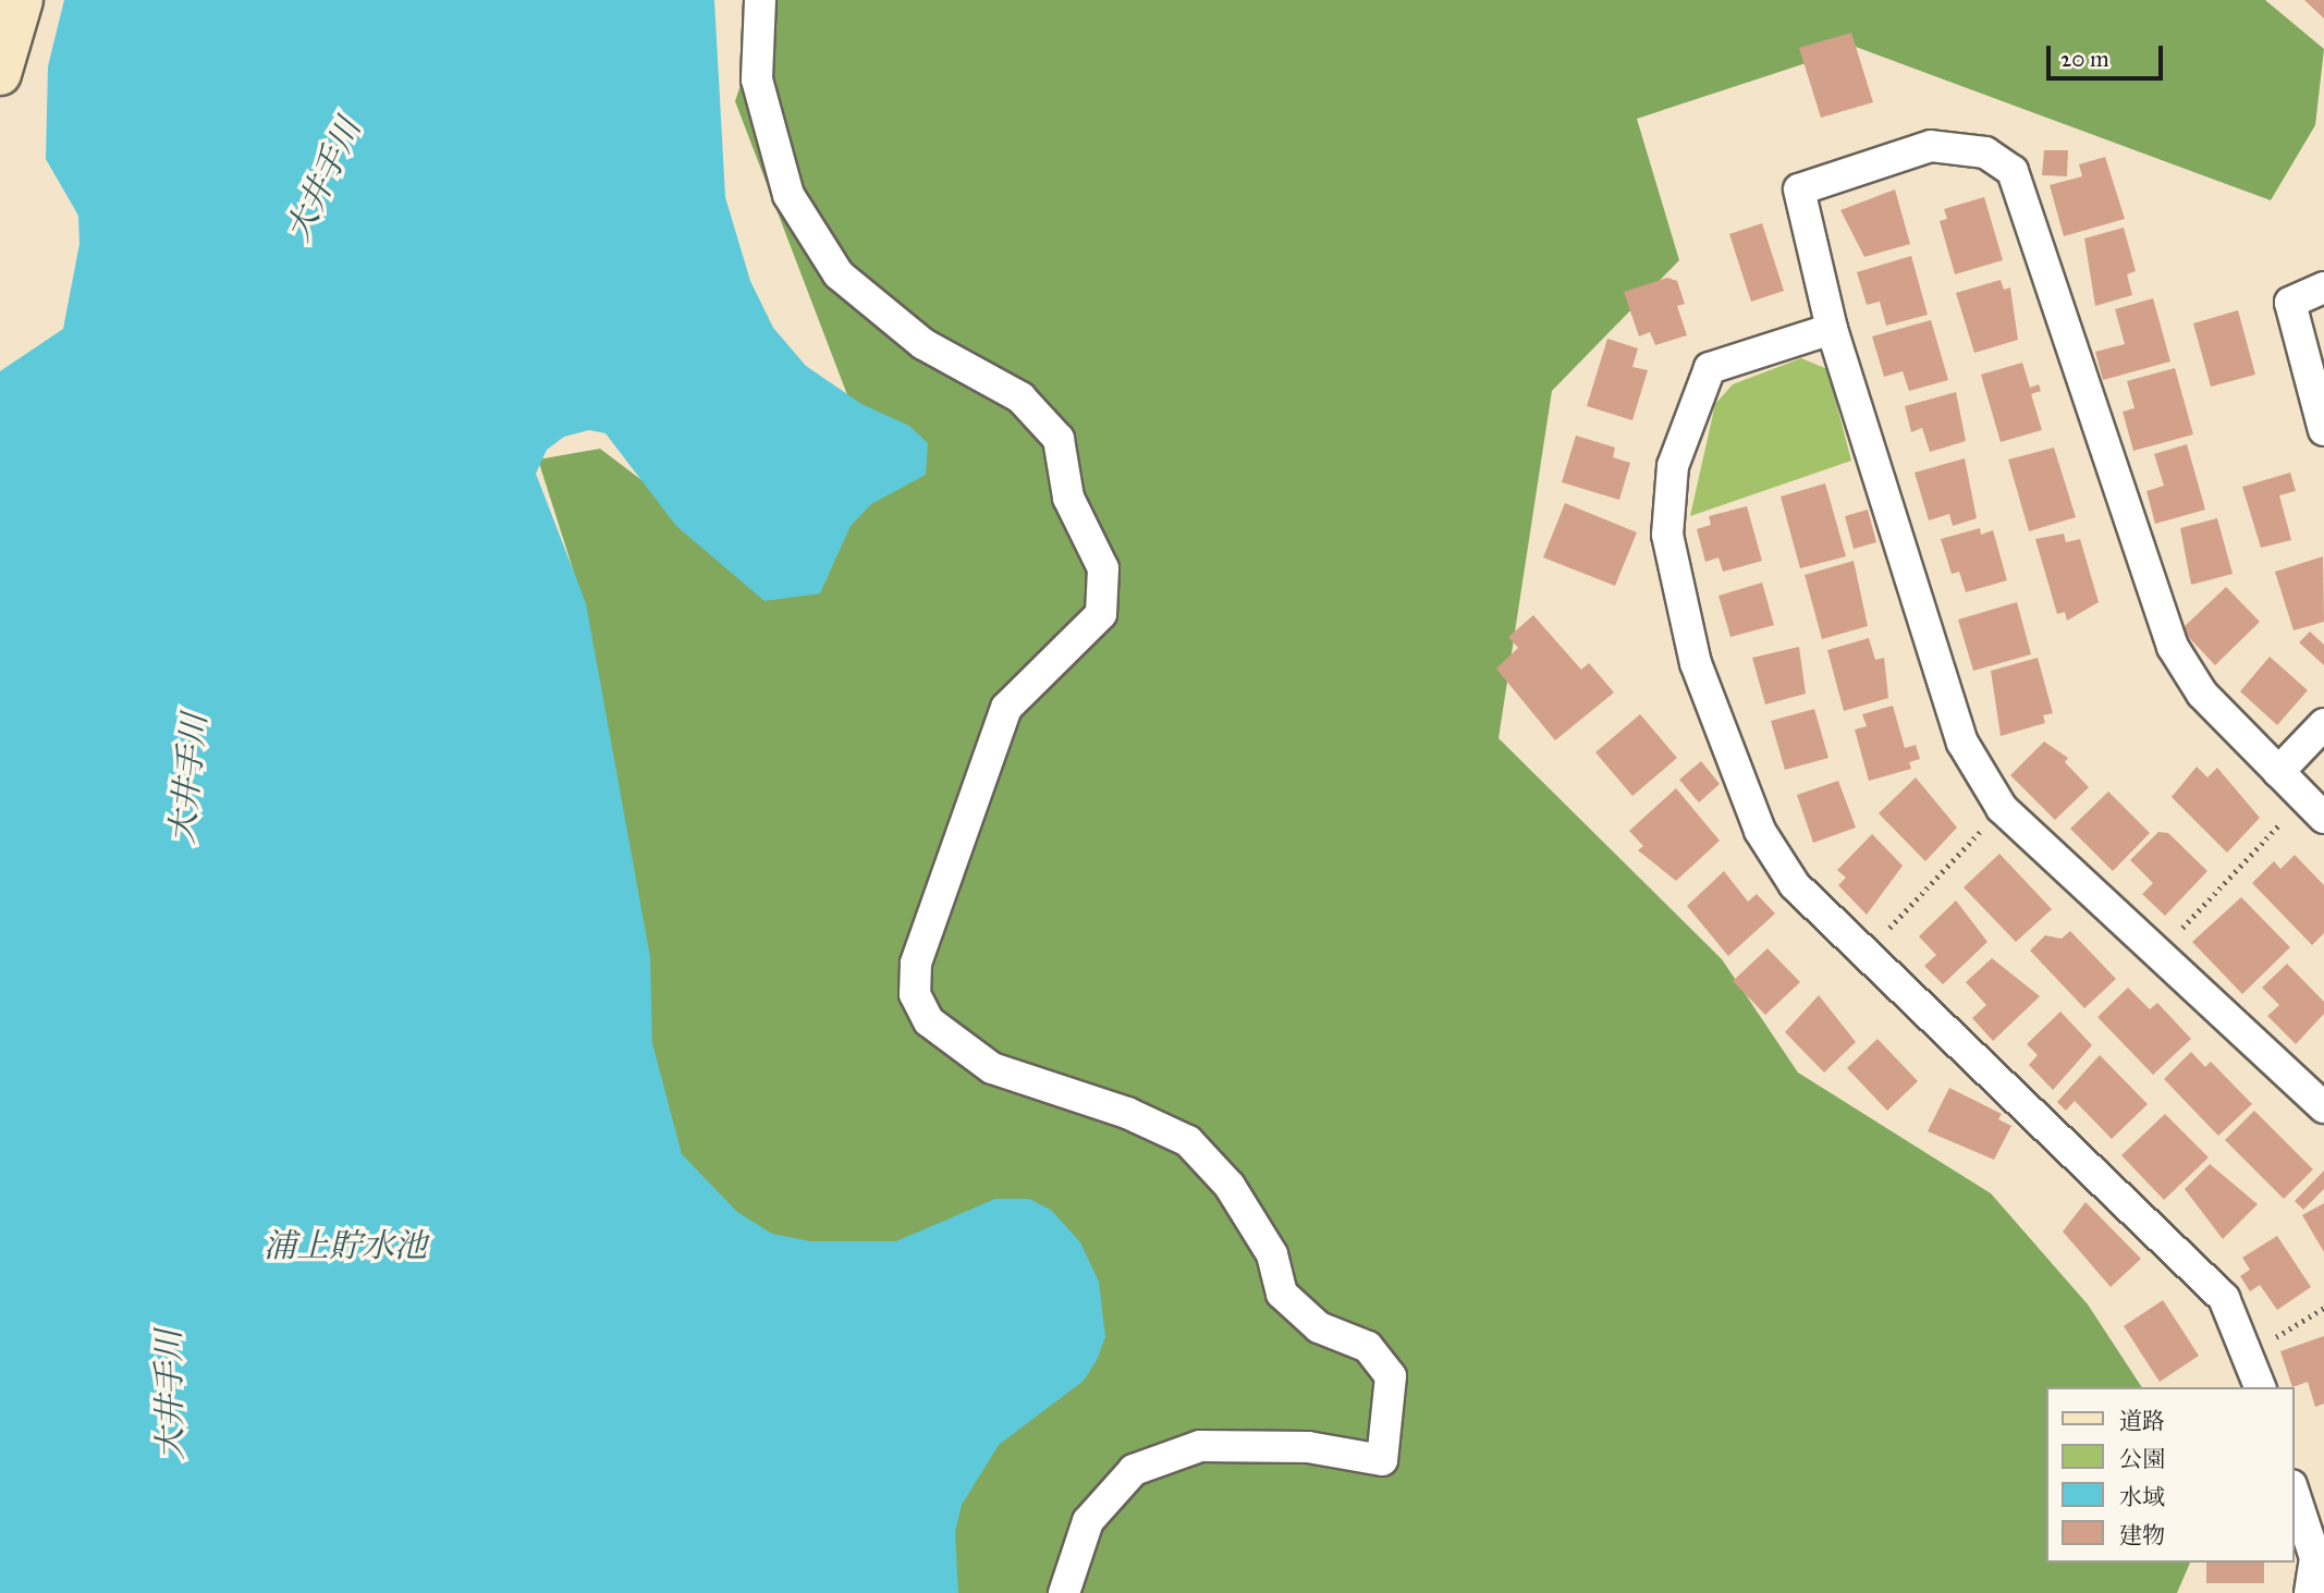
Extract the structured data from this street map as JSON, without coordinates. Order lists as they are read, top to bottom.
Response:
{
  "water": ["大井手川", "浦上貯水池"],
  "legend": [
    "道路",
    "公園",
    "水域",
    "建物"
  ],
  "scale_bar": "20 m"
}
